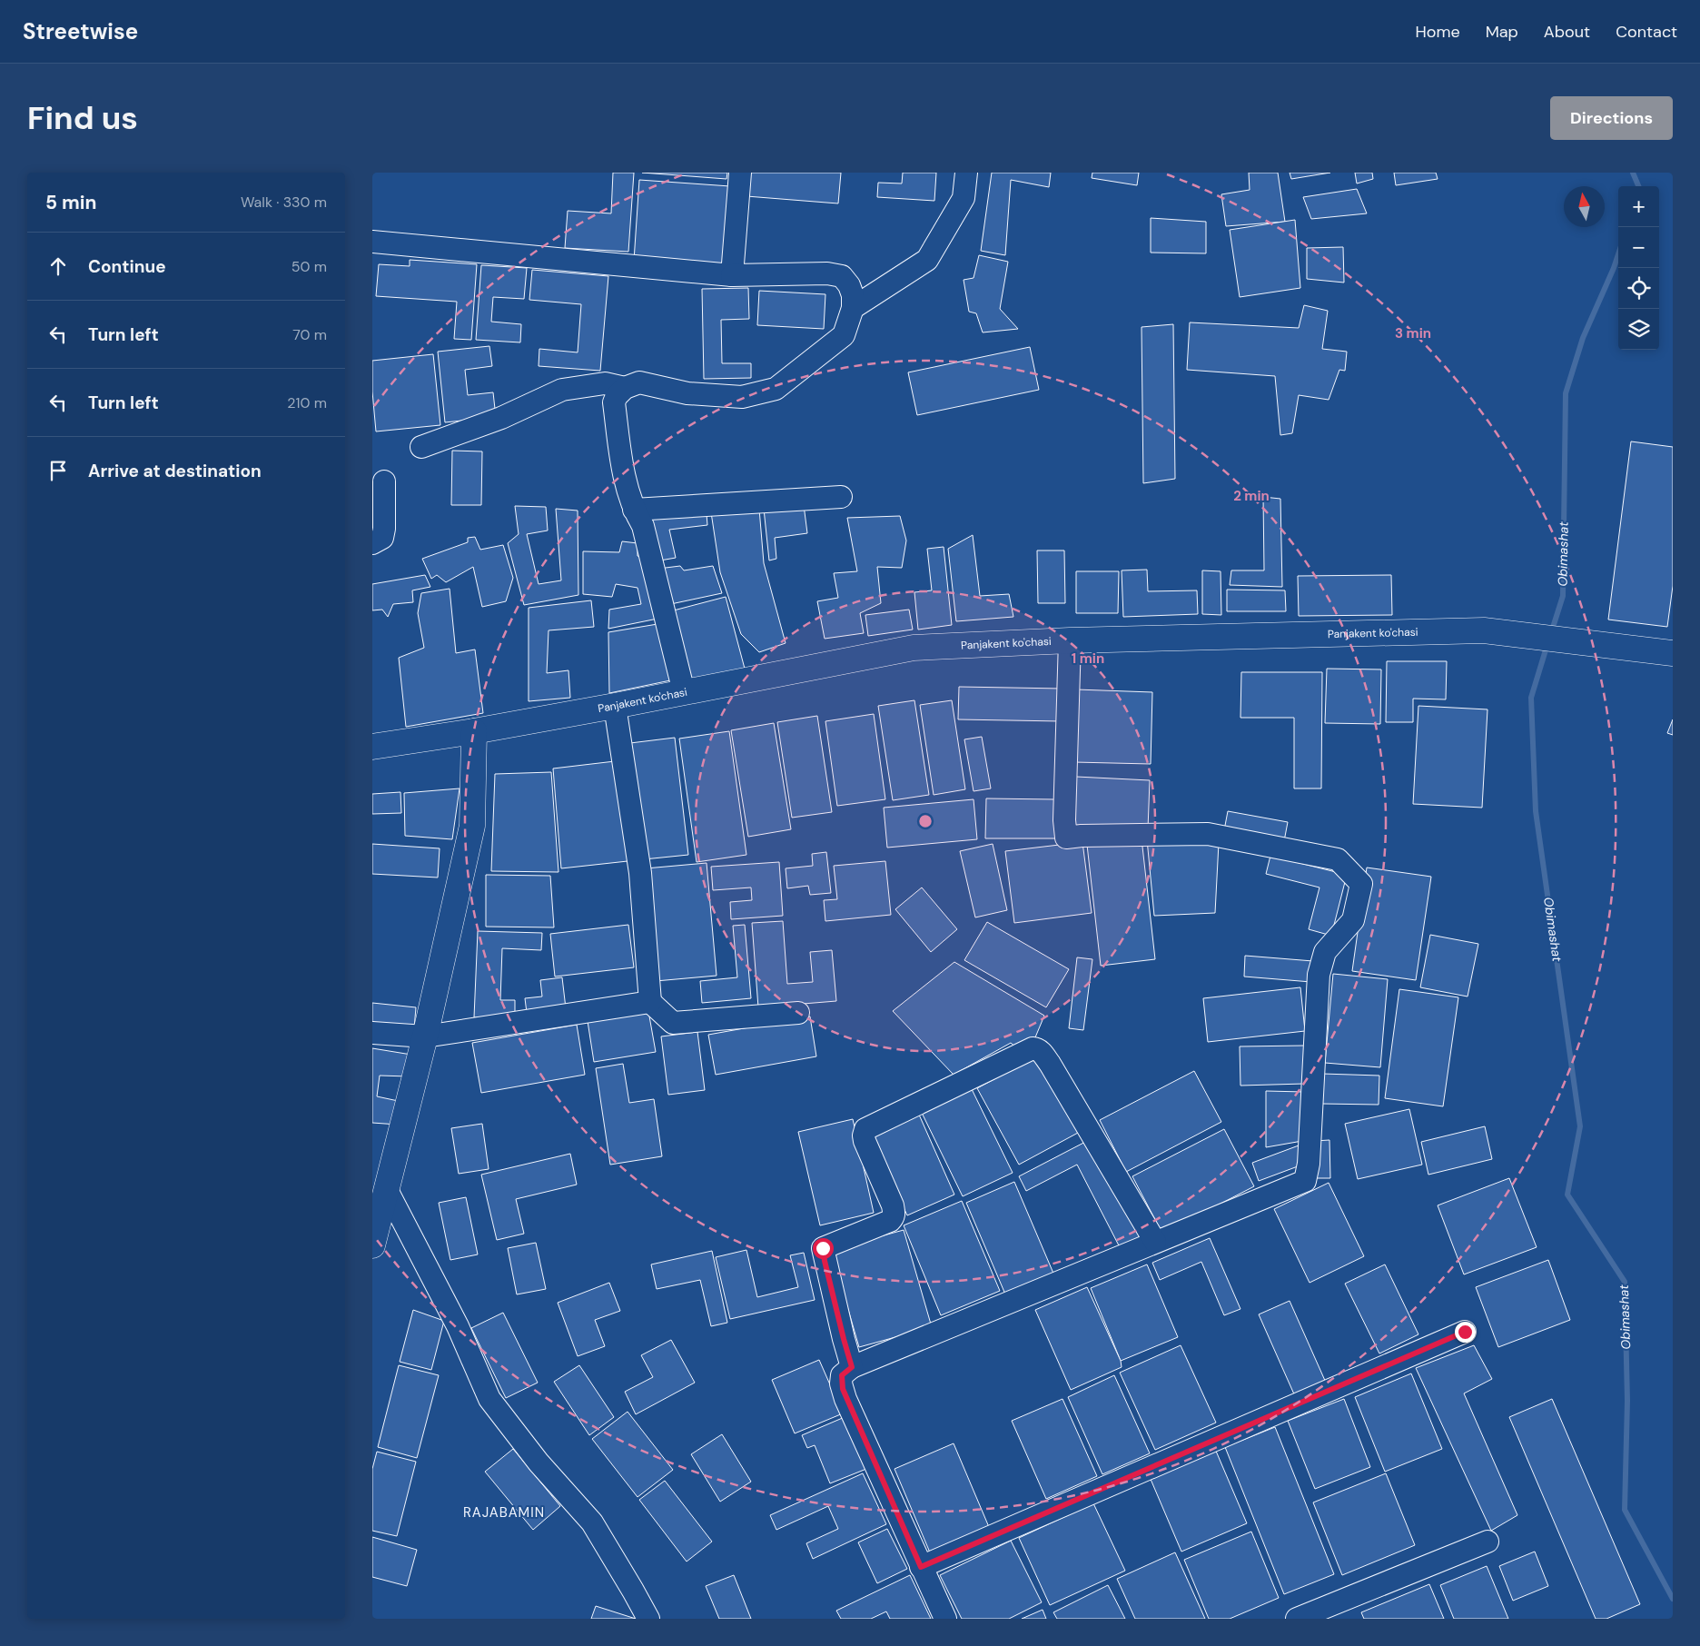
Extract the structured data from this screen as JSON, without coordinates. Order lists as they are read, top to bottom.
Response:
{
  "streets": {
    "main road": ["Panjakent ko'chasi"]
  },
  "districts": ["RAJABAMIN"],
  "water": ["Obimashat"],
  "north": "top",
  "page": {
    "header": "Streetwise",
    "nav": [
      "Home",
      "Map",
      "About",
      "Contact"
    ],
    "buttons": "Directions",
    "title": "Find us",
    "heading": ["5 min", "Walk · 330 m"],
    "map_buttons": ["+", "−"],
    "list": [
      ["Continue", "50 m"],
      ["Turn left", "70 m"],
      ["Turn left", "210 m"],
      "Arrive at destination"
    ]
  },
  "rings": ["3 min", "2 min", "1 min"]
}
